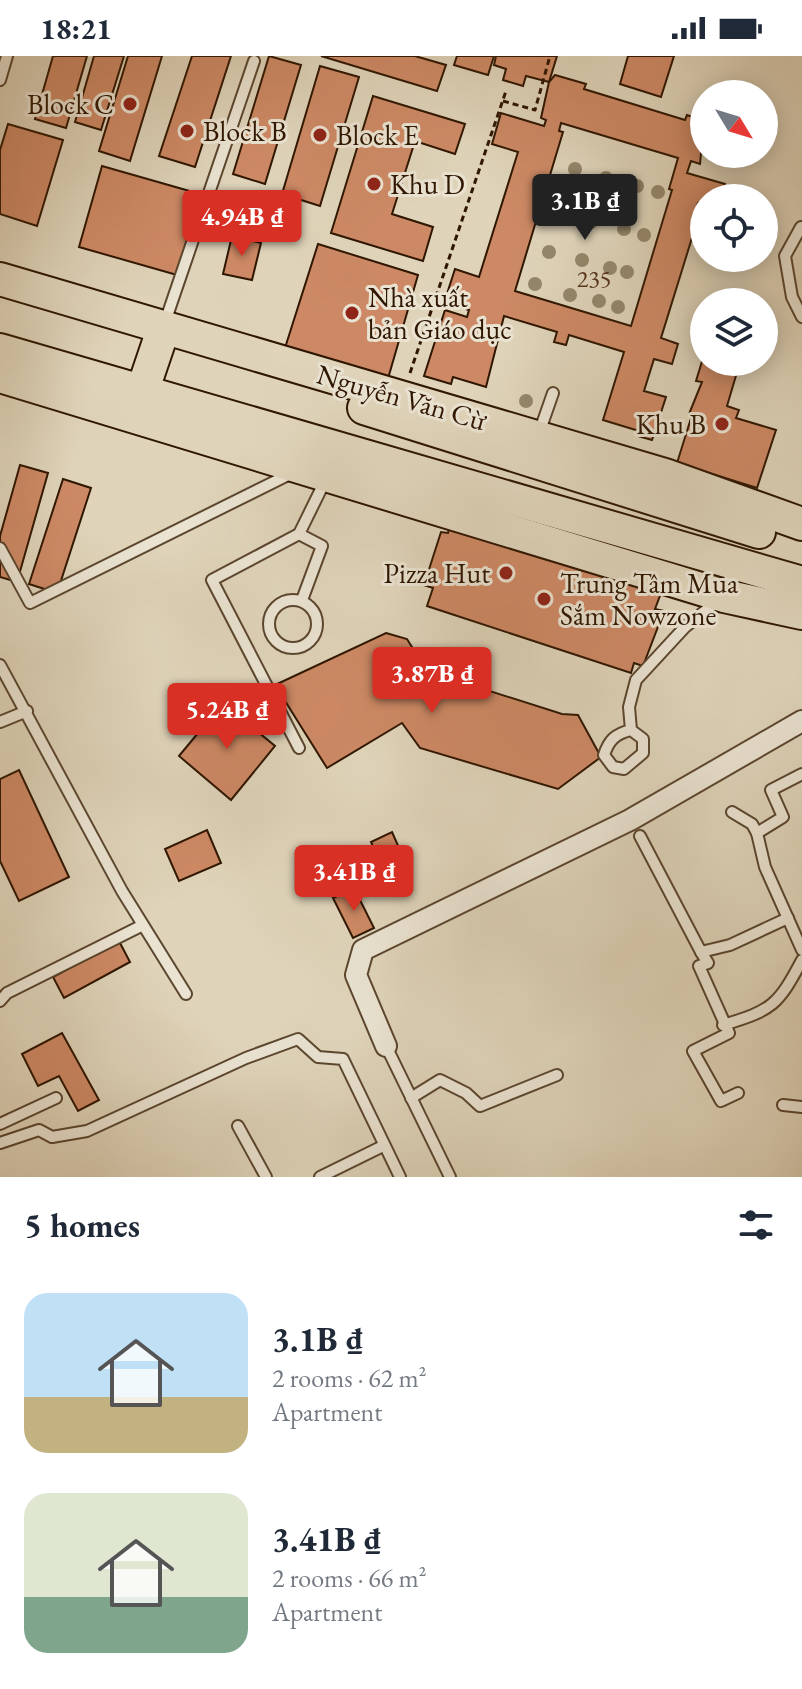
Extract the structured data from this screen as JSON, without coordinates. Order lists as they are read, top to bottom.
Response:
{
  "streets": {
    "main road": ["Nguyễn Văn Cừ"]
  },
  "places": [
    "Block C",
    "Block B",
    "Block E",
    "Khu D",
    "Nhà xuất bản Giáo dục",
    "Khu B",
    "Pizza Hut",
    "Trung Tâm Mua Sắm Nowzone"
  ],
  "house_numbers": ["235"],
  "north": "bottom right",
  "page": {
    "status": "18:21",
    "price": [
      "3.1B ₫",
      "4.94B ₫",
      "3.87B ₫",
      "5.24B ₫",
      "3.41B ₫"
    ],
    "heading": "5 homes",
    "list": [
      {
        "name": "3.1B ₫",
        "note": "2 rooms · 62 m² · Apartment"
      },
      {
        "name": "3.41B ₫",
        "note": "2 rooms · 66 m² · Apartment"
      }
    ]
  }
}
